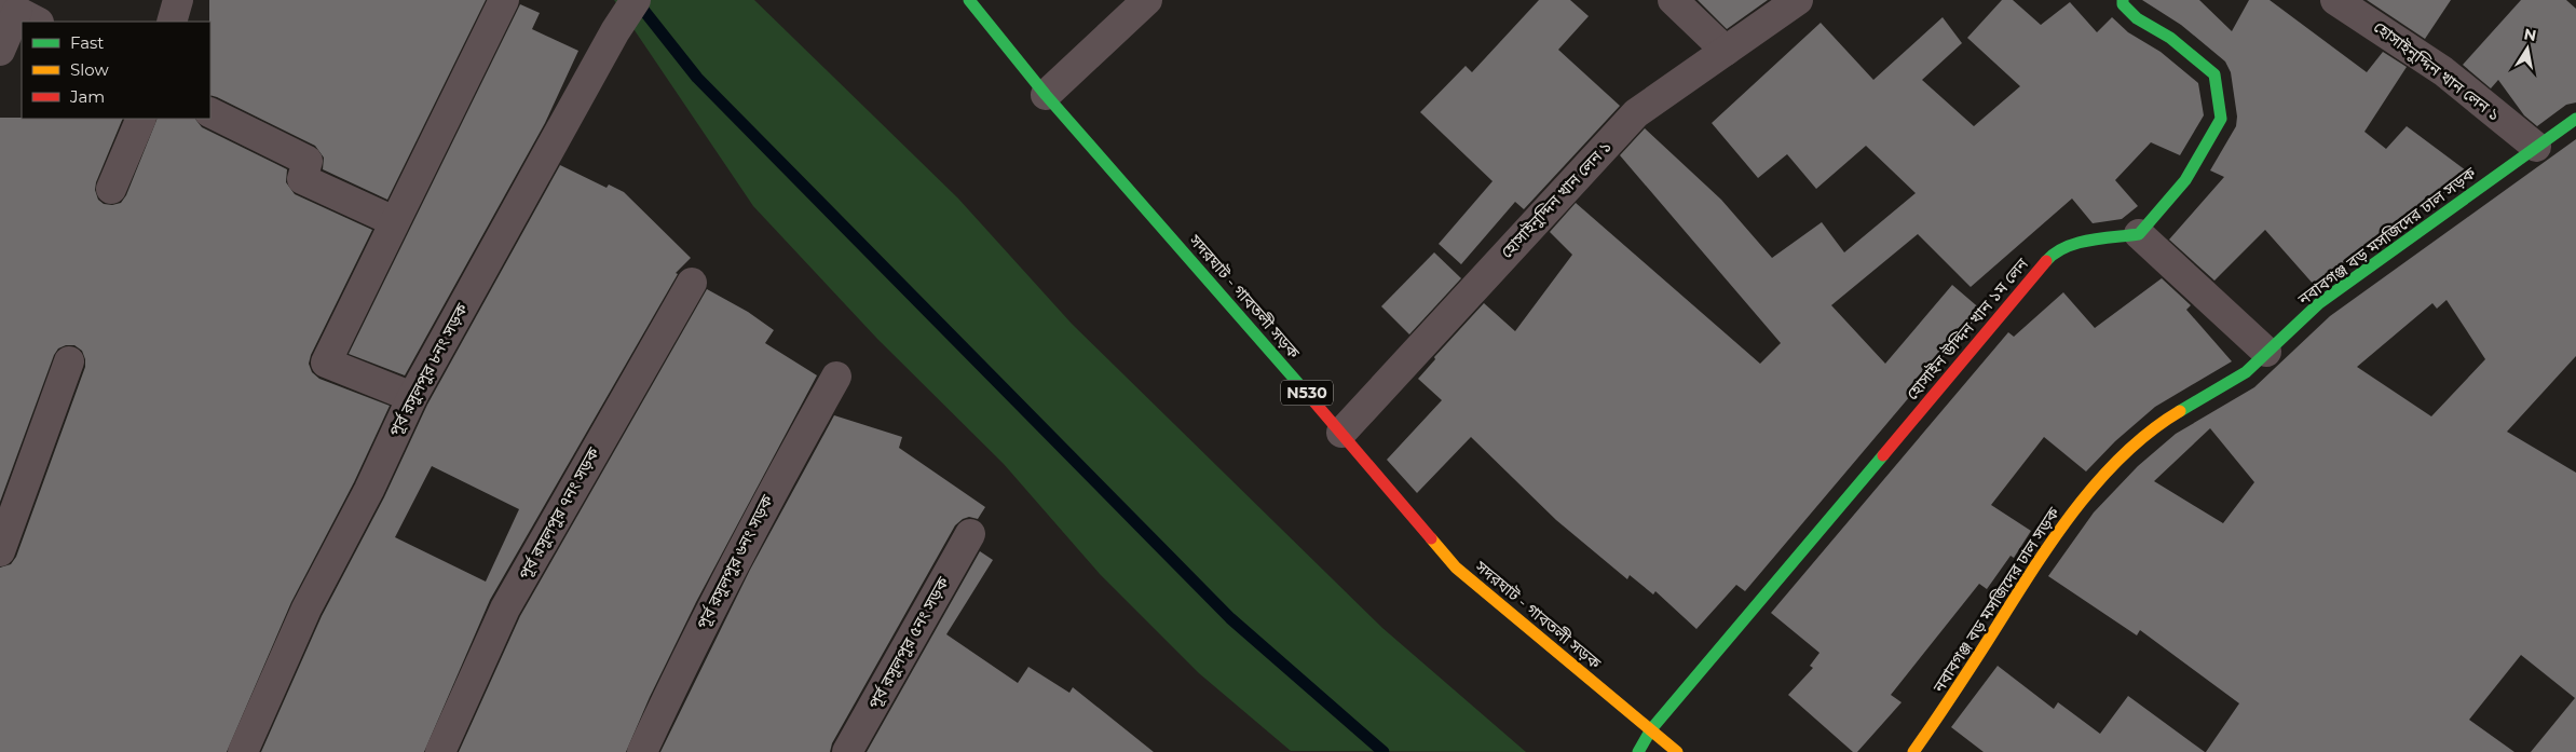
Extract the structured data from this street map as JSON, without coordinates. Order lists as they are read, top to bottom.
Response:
{
  "streets": {
    "main road": [
      "নবাবগঞ্জ বড় মসজিদের ঢাল সড়ক",
      "সদরঘাট - গাবতলী সড়ক",
      "হোসাইন উদ্দিন খান ১ম লেন",
      "N530"
    ],
    "street": [
      "হোসাইনুদ্দিন খান লেন ১",
      "পূর্ব রসুলপুর ৮নং সড়ক",
      "পূর্ব রসুলপুর ৭নং সড়ক",
      "পূর্ব রসুলপুর ৬নং সড়ক",
      "পূর্ব রসুলপুর ৫নং সড়ক"
    ]
  },
  "crossings": [
    ["হোসাইনুদ্দিন খান লেন ১", "নবাবগঞ্জ বড় মসজিদের ঢাল সড়ক"],
    ["হোসাইনুদ্দিন খান লেন ১", "সদরঘাট - গাবতলী সড়ক"],
    ["সদরঘাট - গাবতলী সড়ক", "হোসাইন উদ্দিন খান ১ম লেন"]
  ],
  "legend": ["Fast", "Slow", "Jam"],
  "north": "top"
}
